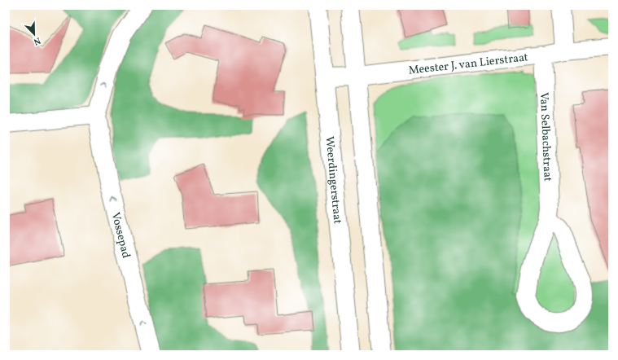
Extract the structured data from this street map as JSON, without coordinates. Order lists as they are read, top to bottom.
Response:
{
  "streets": {
    "street": [
      "Meester J. van Lierstraat",
      "Van Selbachstraat",
      "Weerdingerstraat",
      "Vossepad"
    ]
  },
  "crossings": [
    ["Meester J. van Lierstraat", "Van Selbachstraat"],
    ["Meester J. van Lierstraat", "Weerdingerstraat"]
  ],
  "one_way": ["Vossepad"],
  "north": "bottom right"
}
